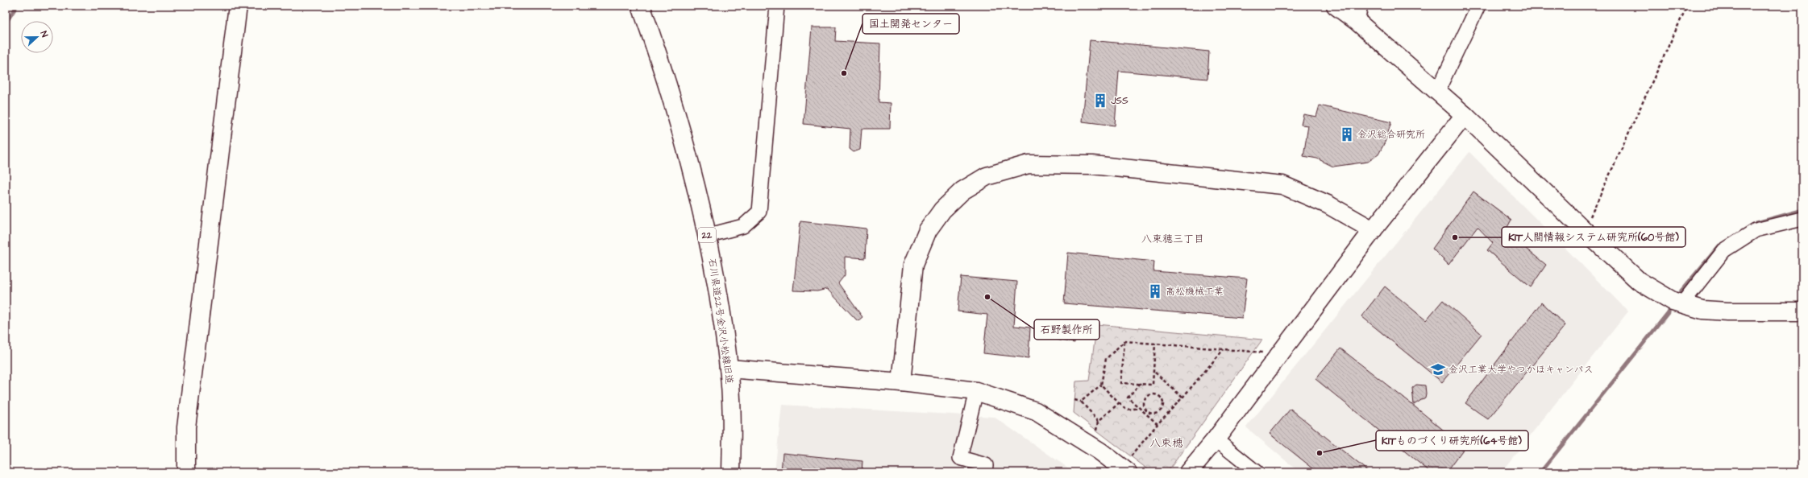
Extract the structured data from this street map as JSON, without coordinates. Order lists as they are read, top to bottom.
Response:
{
  "streets": {
    "street": ["22", "石川県道22号金沢小松線旧道"]
  },
  "districts": ["八束穂三丁目", "八束穂"],
  "places": {
    "other": [
      "国土開発センター",
      "KIT人間情報システム研究所(60号館)",
      "石野製作所",
      "KITものづくり研究所(64号館)"
    ],
    "building": ["JSS", "金沢総合研究所", "高松機械工業"],
    "school or university": ["金沢工業大学やつかほキャンパス"]
  },
  "north": "right"
}
